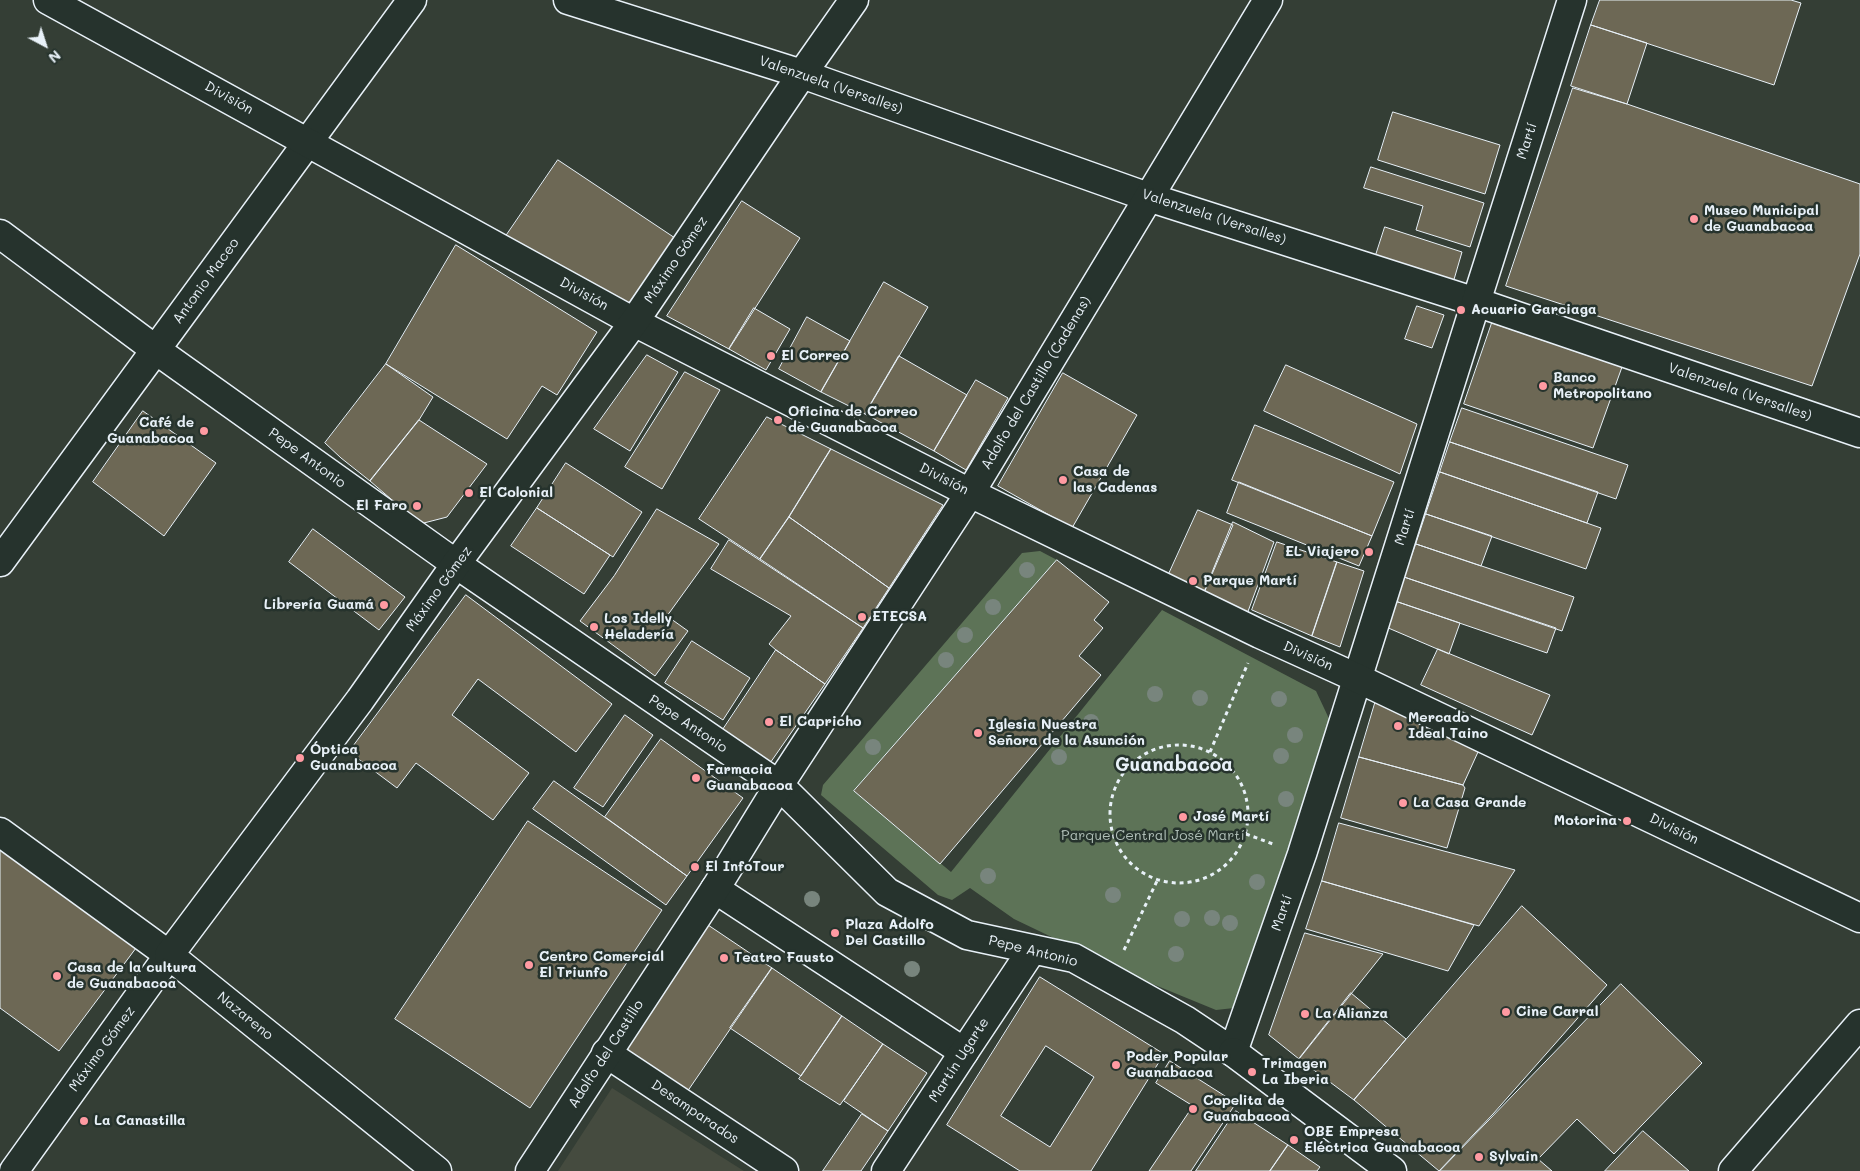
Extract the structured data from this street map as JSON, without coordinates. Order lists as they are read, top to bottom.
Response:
{
  "streets": {
    "street": [
      "Valenzuela (Versalles)",
      "División",
      "Martí",
      "Máximo Gómez",
      "Antonio Maceo",
      "Adolfo del Castillo (Cadenas)",
      "Pepe Antonio",
      "Nazareno",
      "Adolfo del Castillo",
      "Martín Ugarte",
      "Desamparados"
    ]
  },
  "crossings": [
    ["Valenzuela (Versalles)", "Martí"],
    ["Valenzuela (Versalles)", "Máximo Gómez"],
    ["Valenzuela (Versalles)", "Adolfo del Castillo (Cadenas)"],
    ["División", "Martí"],
    ["División", "Máximo Gómez"],
    ["División", "Antonio Maceo"],
    ["División", "Adolfo del Castillo (Cadenas)"],
    ["Martí", "Pepe Antonio"],
    ["Máximo Gómez", "Pepe Antonio"],
    ["Máximo Gómez", "Nazareno"],
    ["Antonio Maceo", "Pepe Antonio"],
    ["Adolfo del Castillo (Cadenas)", "Pepe Antonio"],
    ["Adolfo del Castillo (Cadenas)", "Adolfo del Castillo"],
    ["Pepe Antonio", "Adolfo del Castillo"],
    ["Pepe Antonio", "Martín Ugarte"],
    ["Adolfo del Castillo", "Desamparados"]
  ],
  "districts": ["Guanabacoa"],
  "parks": ["Parque Central José Martí"],
  "places": [
    "Museo Municipal de Guanabacoa",
    "Acuario Garciaga",
    "El Correo",
    "Banco Metropolitano",
    "Oficina de Correo de Guanabacoa",
    "Café de Guanabacoa",
    "Casa de las Cadenas",
    "El Colonial",
    "El Faro",
    "EL Viajero",
    "Parque Martí",
    "Librería Guamá",
    "ETECSA",
    "Los Idelly Heladería",
    "El Capricho",
    "Mercado Ideal Taino",
    "Iglesia Nuestra Señora de la Asunción",
    "Óptica Guanabacoa",
    "Farmacia Guanabacoa",
    "La Casa Grande",
    "José Martí",
    "Motorina",
    "El InfoTour",
    "Plaza Adolfo Del Castillo",
    "Teatro Fausto",
    "Centro Comercial El Triunfo",
    "Casa de la cultura de Guanabacoa",
    "Cine Carral",
    "La Alianza",
    "Poder Popular Guanabacoa",
    "Trimagen La Iberia",
    "Copelita de Guanabacoa",
    "La Canastilla",
    "OBE Empresa Eléctrica Guanabacoa",
    "Sylvain"
  ],
  "north": "bottom right"
}
